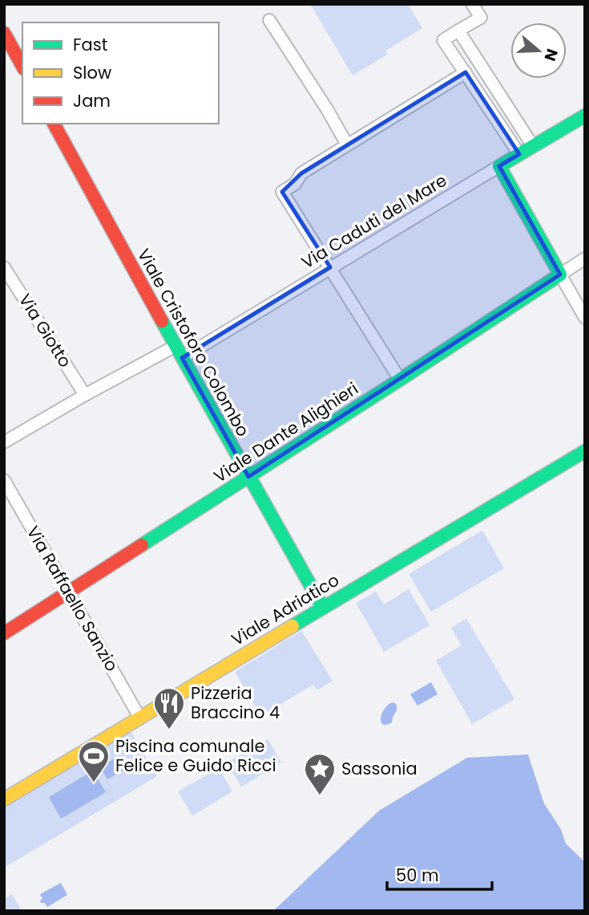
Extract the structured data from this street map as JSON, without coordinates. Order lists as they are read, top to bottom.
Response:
{
  "streets": {
    "street": [
      "Via Caduti del Mare",
      "Via Giotto",
      "Viale Cristoforo Colombo",
      "Viale Dante Alighieri",
      "Via Raffaello Sanzio",
      "Viale Adriatico"
    ]
  },
  "crossings": [
    ["Via Caduti del Mare", "Via Giotto"],
    ["Via Caduti del Mare", "Viale Cristoforo Colombo"],
    ["Viale Cristoforo Colombo", "Viale Dante Alighieri"],
    ["Viale Cristoforo Colombo", "Viale Adriatico"],
    ["Viale Dante Alighieri", "Via Raffaello Sanzio"],
    ["Via Raffaello Sanzio", "Viale Adriatico"]
  ],
  "places": {
    "restaurant": ["Pizzeria Braccino 4"],
    "sports": ["Piscina comunale Felice e Guido Ricci"],
    "place": ["Sassonia"]
  },
  "legend": ["Fast", "Slow", "Jam"],
  "scale_bar": "50 m",
  "north": "right"
}
